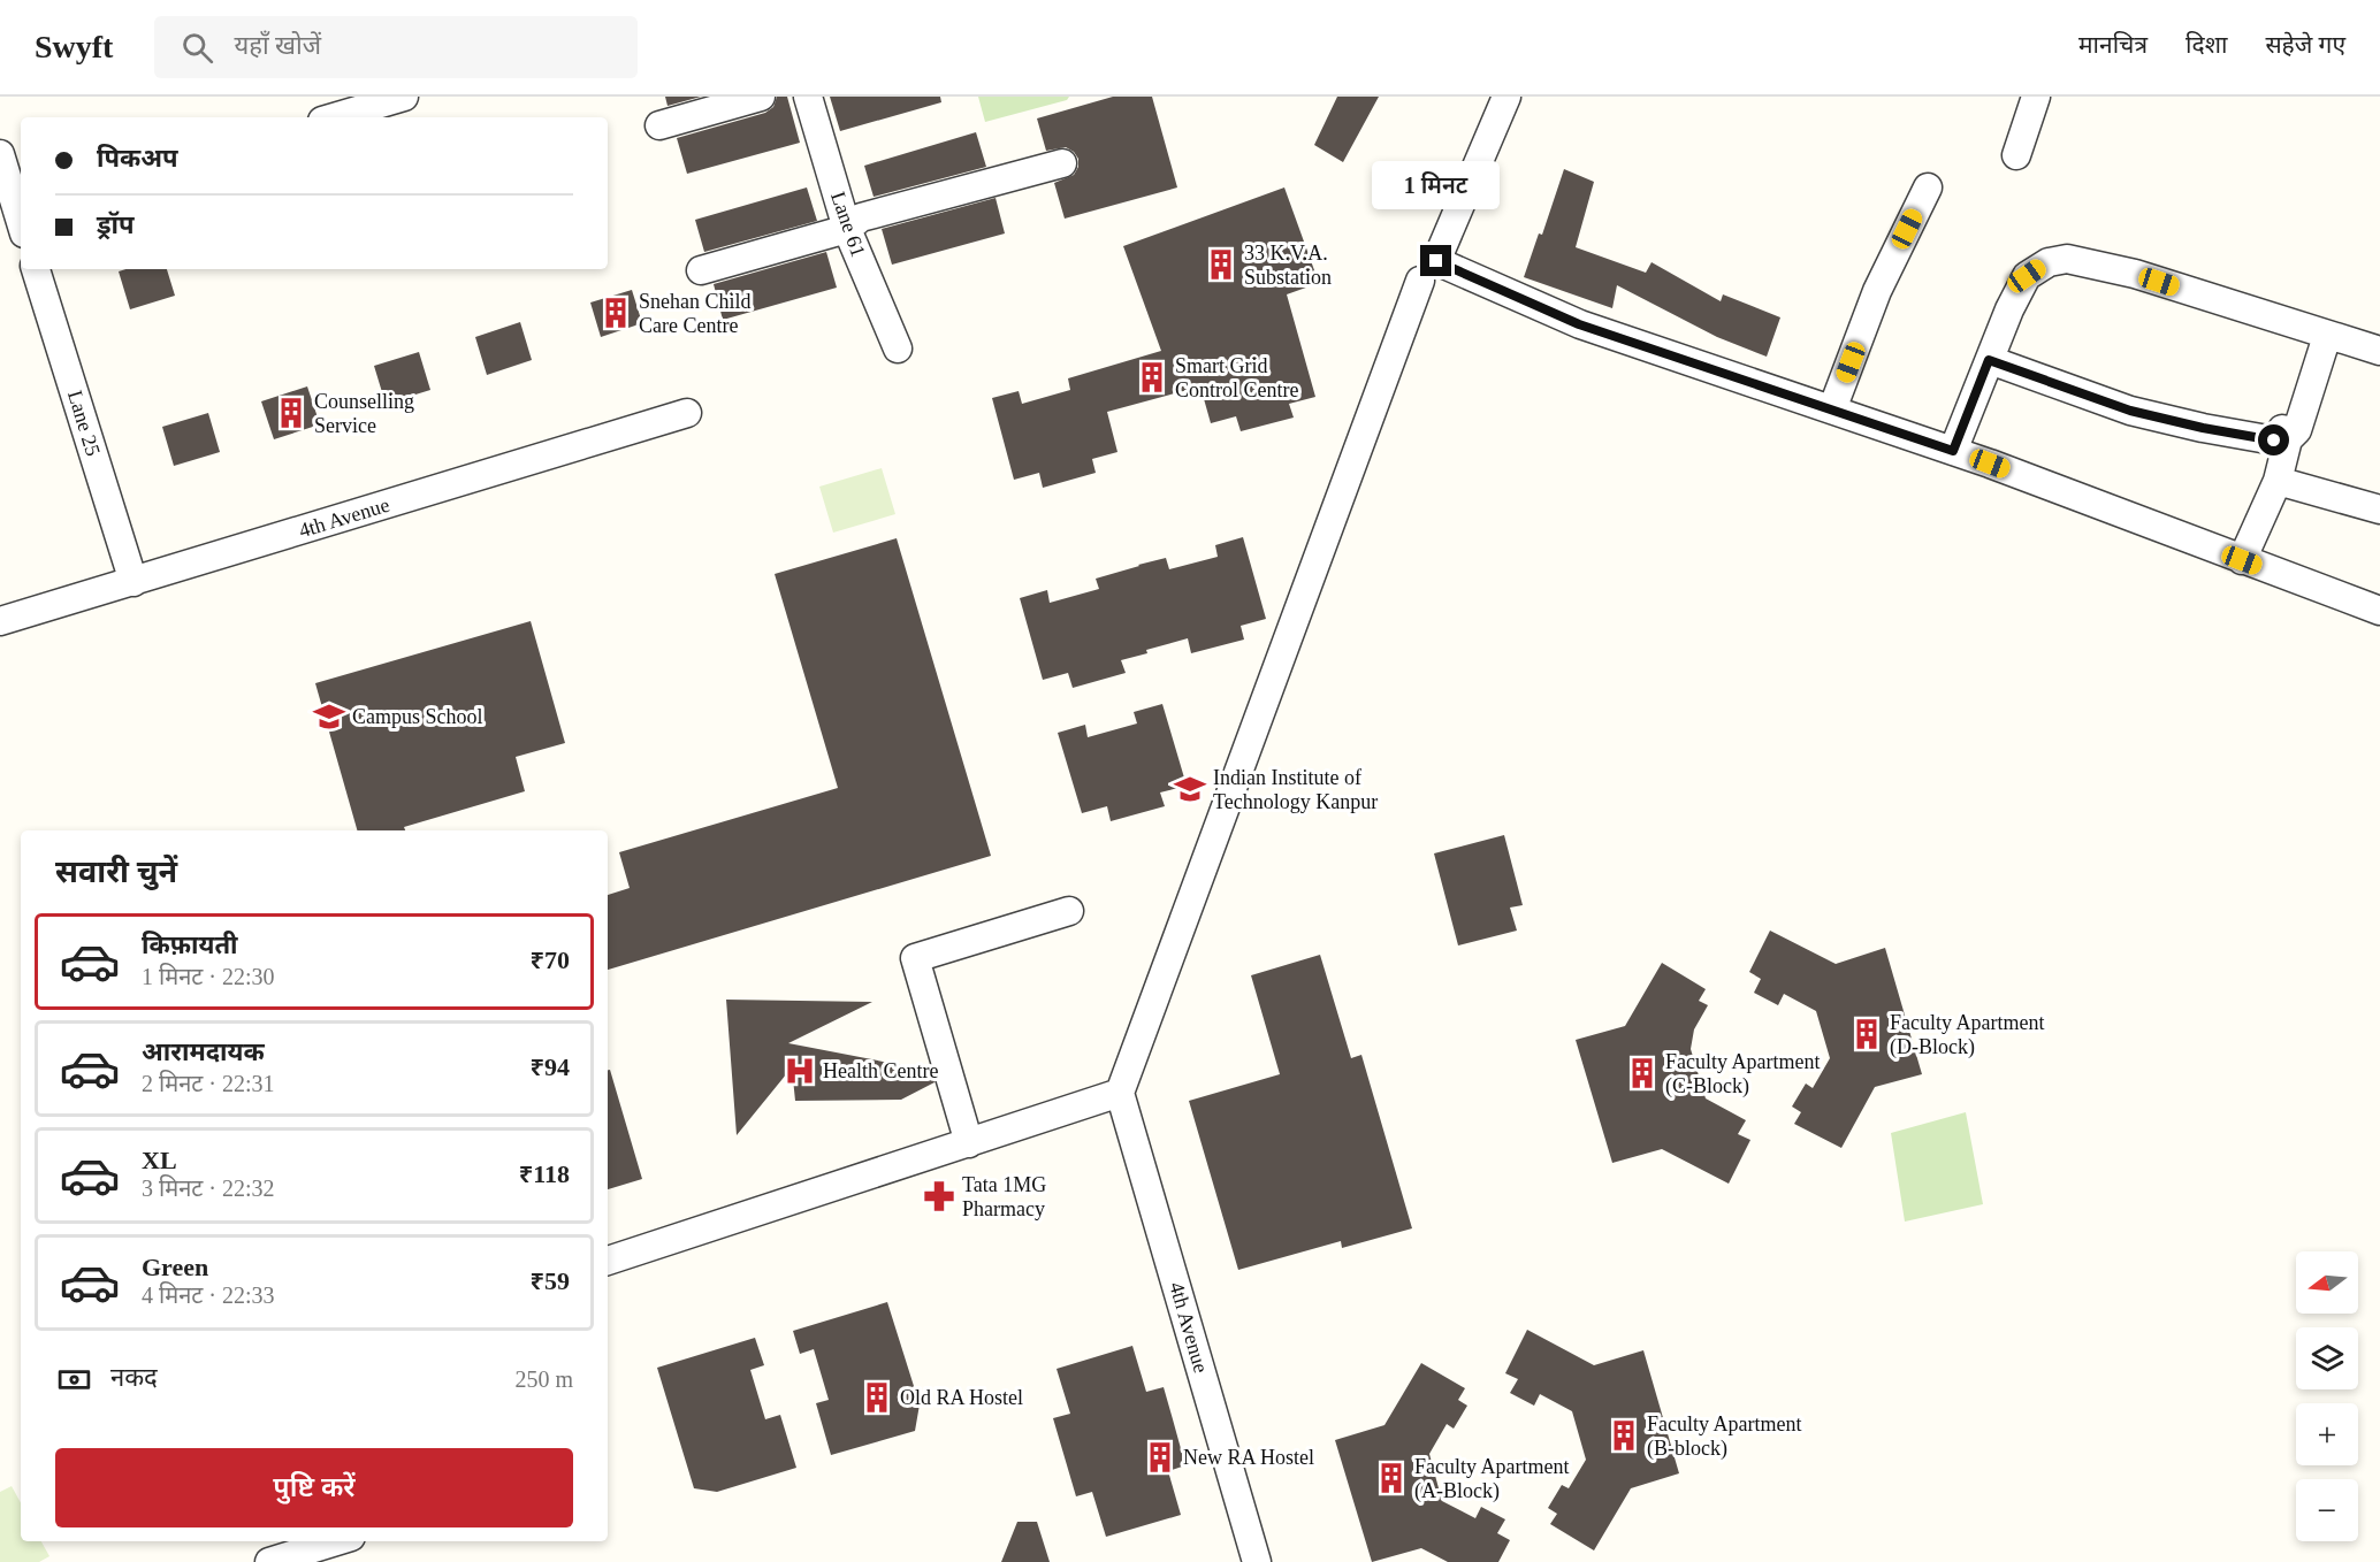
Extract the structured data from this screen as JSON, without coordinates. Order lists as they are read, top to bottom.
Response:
{
  "streets": {
    "street": ["Lane 61", "Lane 25", "4th Avenue"]
  },
  "crossings": [
    ["Lane 25", "4th Avenue"]
  ],
  "places": {
    "building": [
      "33 K.V.A. Substation",
      "Snehan Child Care Centre",
      "Smart Grid Control Centre",
      "Counselling Service",
      "Faculty Apartment (D-Block)",
      "Faculty Apartment (C-Block)",
      "Old RA Hostel",
      "Faculty Apartment (B-block)",
      "New RA Hostel",
      "Faculty Apartment (A-Block)"
    ],
    "school or university": ["Campus School", "Indian Institute of Technology Kanpur"],
    "hospital": ["Health Centre"],
    "pharmacy": ["Tata 1MG Pharmacy"]
  },
  "north": "left",
  "page": {
    "header": "Swyft",
    "search": "यहाँ खोजें",
    "nav": ["मानचित्र", "दिशा", "सहेजे गए"],
    "banner": ["पिकअप", "ड्रॉप"],
    "bubble": "1 मिनट",
    "heading": "सवारी चुनें",
    "list": [
      {
        "name": "किफ़ायती",
        "note": "1 मिनट · 22:30",
        "value": "₹70"
      },
      {
        "name": "आरामदायक",
        "note": "2 मिनट · 22:31",
        "value": "₹94"
      },
      {
        "name": "XL",
        "note": "3 मिनट · 22:32",
        "value": "₹118"
      },
      {
        "name": "Green",
        "note": "4 मिनट · 22:33",
        "value": "₹59"
      }
    ],
    "map_buttons": ["+", "−"],
    "pay": ["नकद", "250 m"],
    "buttons": "पुष्टि करें"
  }
}
